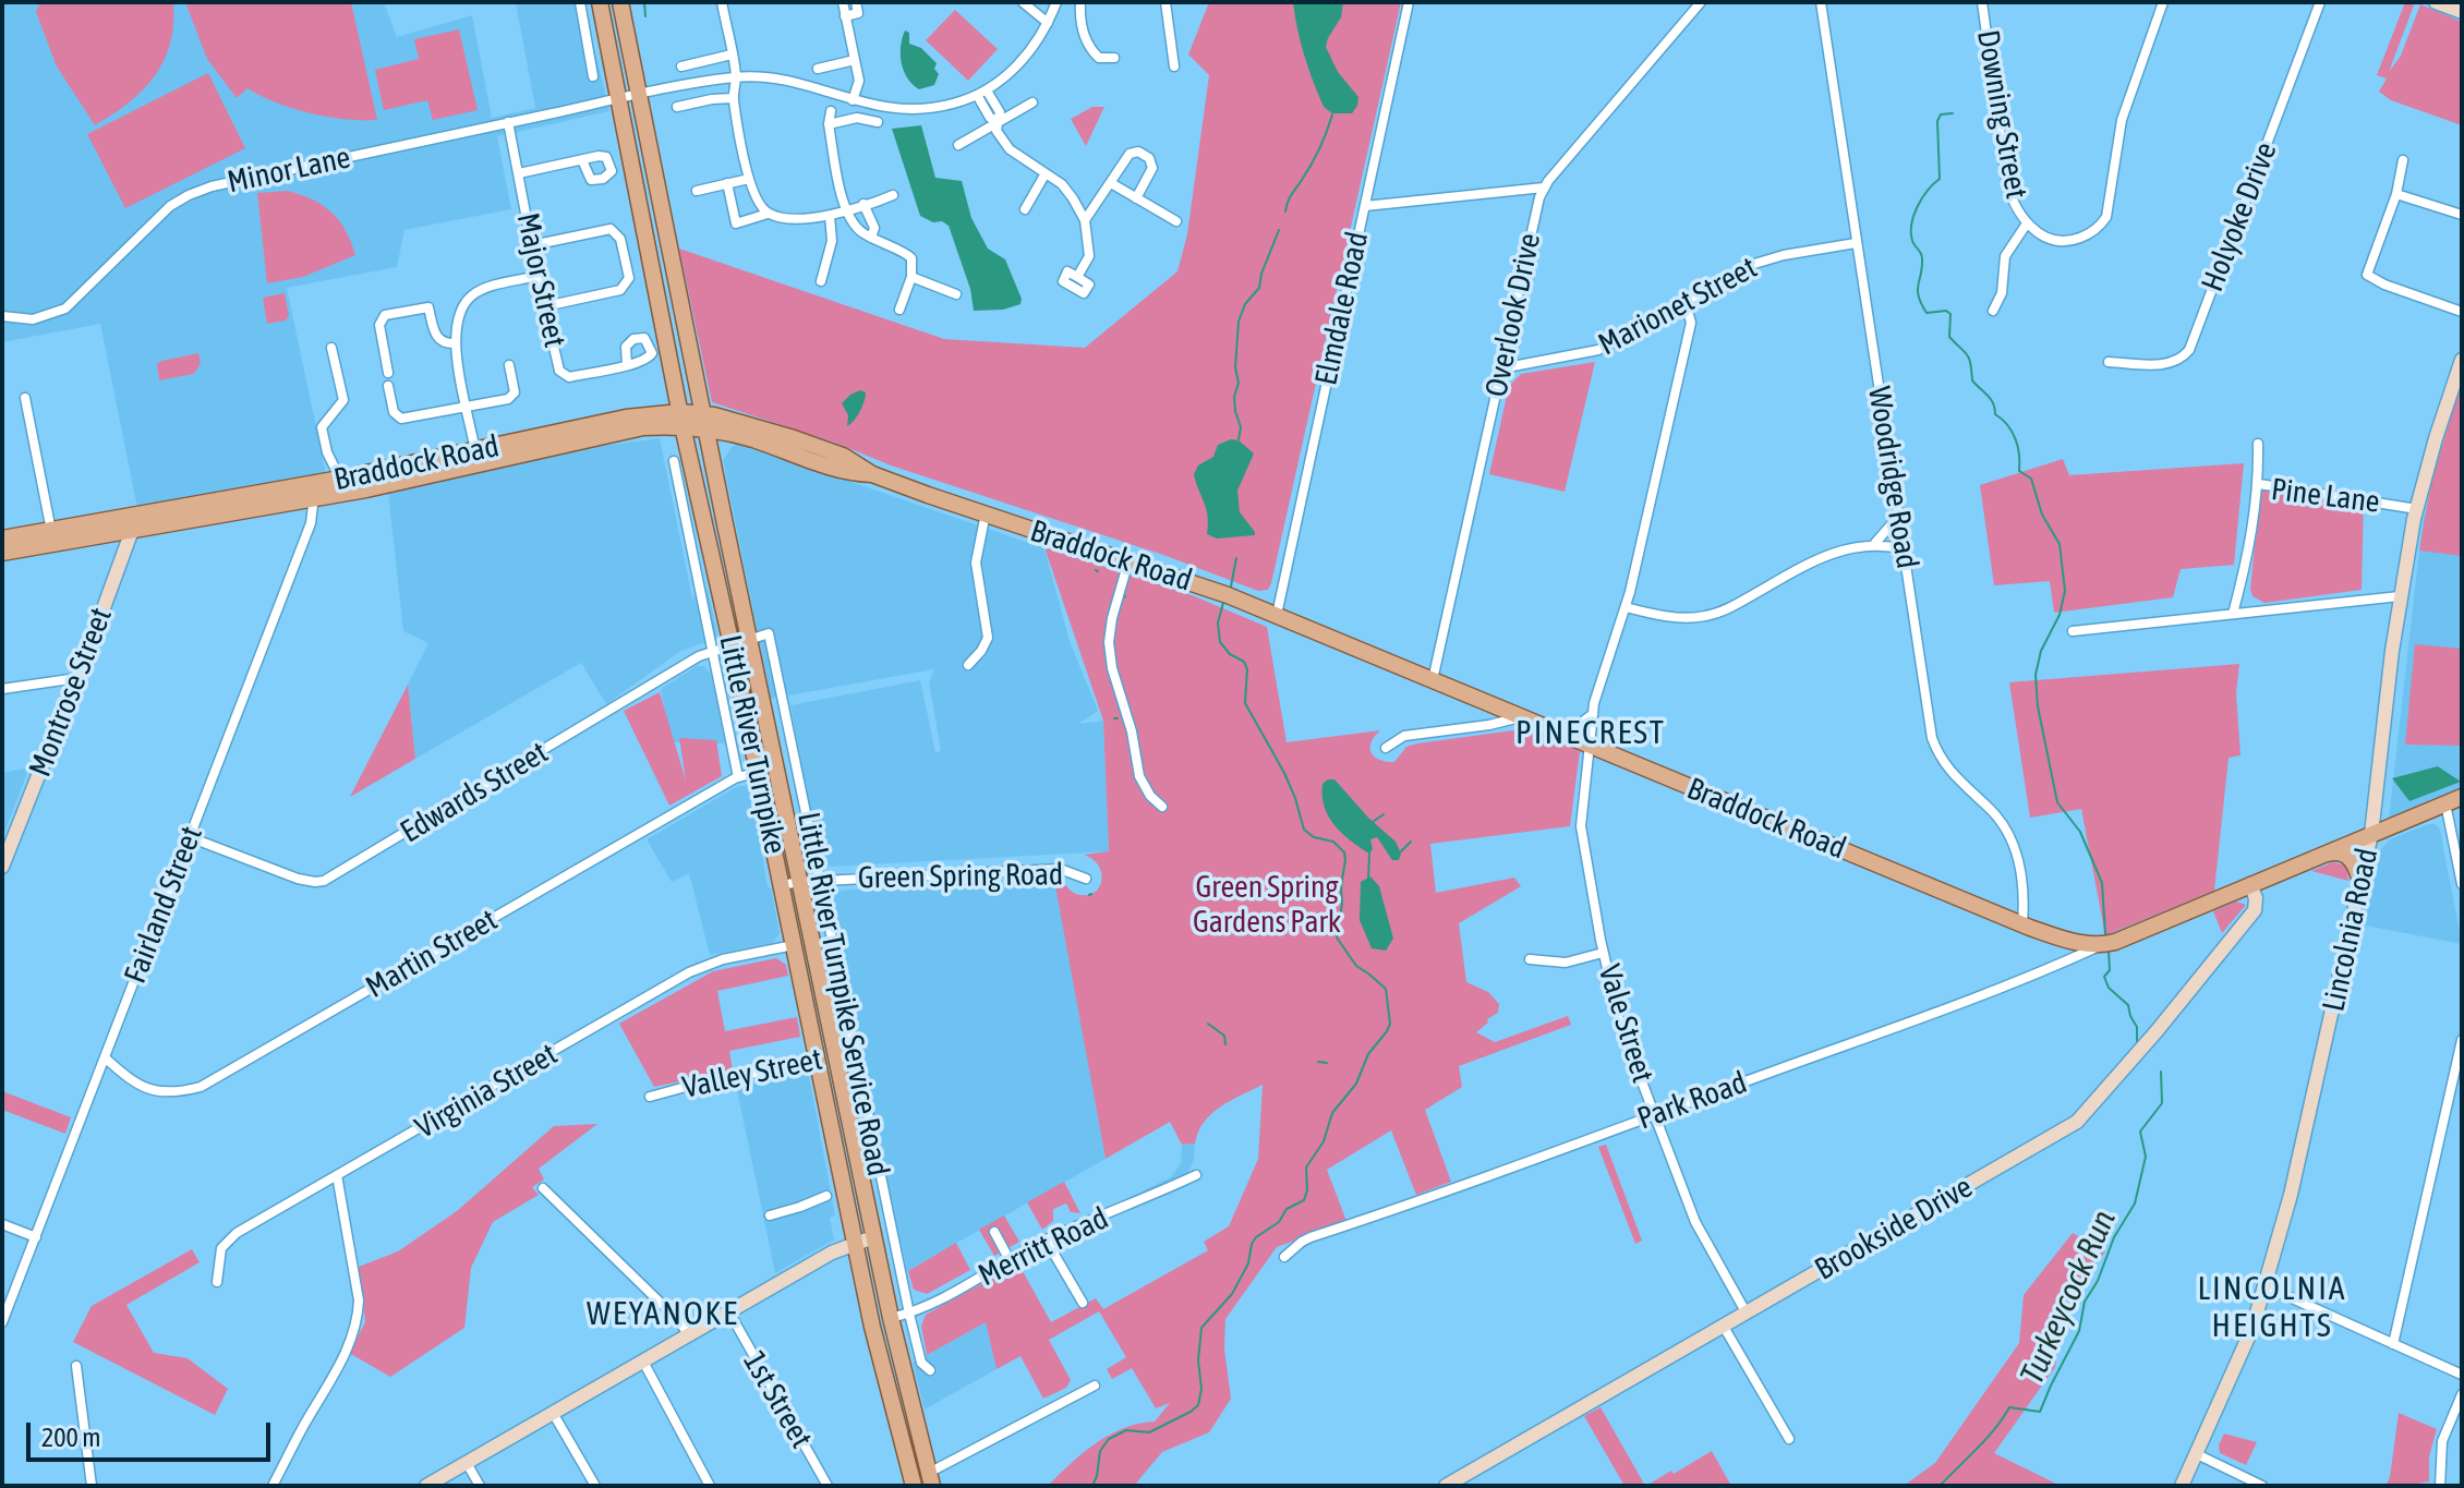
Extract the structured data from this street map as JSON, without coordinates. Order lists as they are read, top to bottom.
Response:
{
  "streets": {
    "main road": ["Braddock Road", "Little River Turnpike"],
    "street": [
      "Downing Street",
      "Minor Lane",
      "Holyoke Drive",
      "Major Street",
      "Marionet Street",
      "Elmdale Road",
      "Overlook Drive",
      "Woodridge Road",
      "Pine Lane",
      "Montrose Street",
      "Edwards Street",
      "Green Spring Road",
      "Fairland Street",
      "Lincolnia Road",
      "Martin Street",
      "Little River Turnpike Service Road",
      "Vale Street",
      "Valley Street",
      "Virginia Street",
      "Park Road",
      "Brookside Drive",
      "Merritt Road",
      "1st Street"
    ]
  },
  "crossings": [
    ["Minor Lane", "Major Street"],
    ["Minor Lane", "Little River Turnpike"],
    ["Marionet Street", "Overlook Drive"],
    ["Marionet Street", "Woodridge Road"],
    ["Marionet Street", "Vale Street"],
    ["Elmdale Road", "Braddock Road"],
    ["Overlook Drive", "Braddock Road"],
    ["Braddock Road", "Woodridge Road"],
    ["Braddock Road", "Montrose Street"],
    ["Braddock Road", "Little River Turnpike"],
    ["Braddock Road", "Fairland Street"],
    ["Braddock Road", "Vale Street"],
    ["Braddock Road", "Park Road"],
    ["Pine Lane", "Lincolnia Road"],
    ["Little River Turnpike", "Edwards Street"],
    ["Little River Turnpike", "Green Spring Road"],
    ["Little River Turnpike", "Martin Street"],
    ["Little River Turnpike", "Little River Turnpike Service Road"],
    ["Little River Turnpike", "Valley Street"],
    ["Little River Turnpike", "Virginia Street"],
    ["Little River Turnpike", "Merritt Road"],
    ["Edwards Street", "Fairland Street"],
    ["Edwards Street", "Little River Turnpike Service Road"],
    ["Green Spring Road", "Little River Turnpike Service Road"],
    ["Fairland Street", "Martin Street"],
    ["Little River Turnpike Service Road", "Valley Street"],
    ["Little River Turnpike Service Road", "Merritt Road"],
    ["Vale Street", "Park Road"],
    ["Vale Street", "Brookside Drive"]
  ],
  "districts": ["PINECREST", "LINCOLNIA HEIGHTS", "WEYANOKE"],
  "water": ["Turkeycock Run"],
  "parks": ["Green Spring Gardens Park"],
  "scale_bar": "200 m"
}
